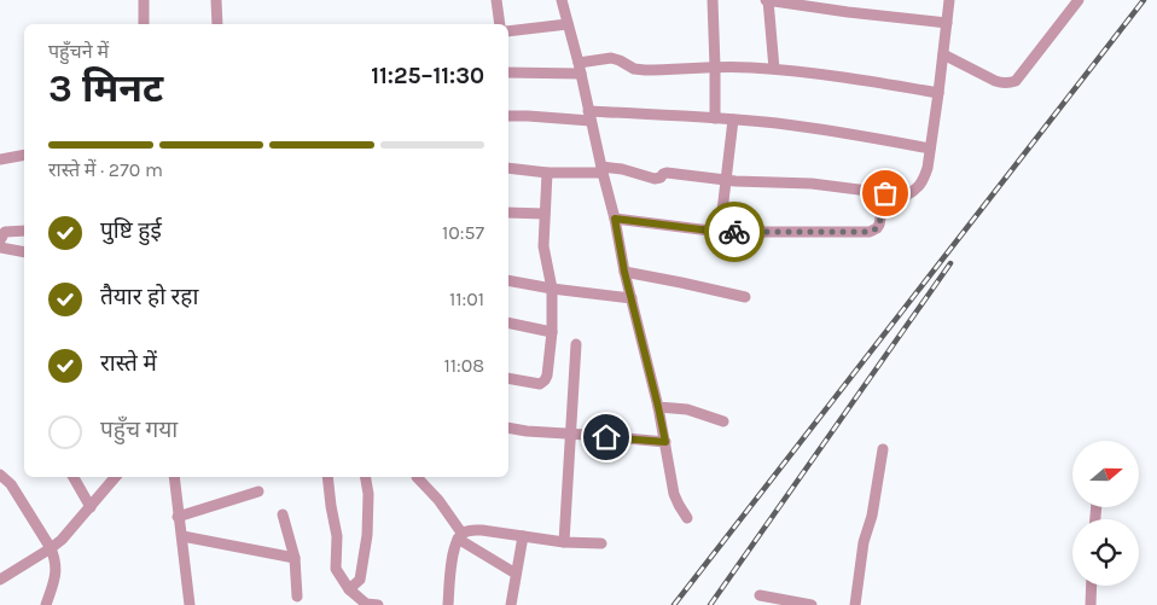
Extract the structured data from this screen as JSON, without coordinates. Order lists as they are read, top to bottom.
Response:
{
  "north": "right",
  "page": {
    "heading": ["3 मिनट", "पहुँचने में", "11:25–11:30"],
    "bar": "रास्ते में · 270 m",
    "list": [
      ["पुष्टि हुई", "10:57"],
      ["तैयार हो रहा", "11:01"],
      ["रास्ते में", "11:08"],
      "पहुँच गया"
    ]
  }
}
